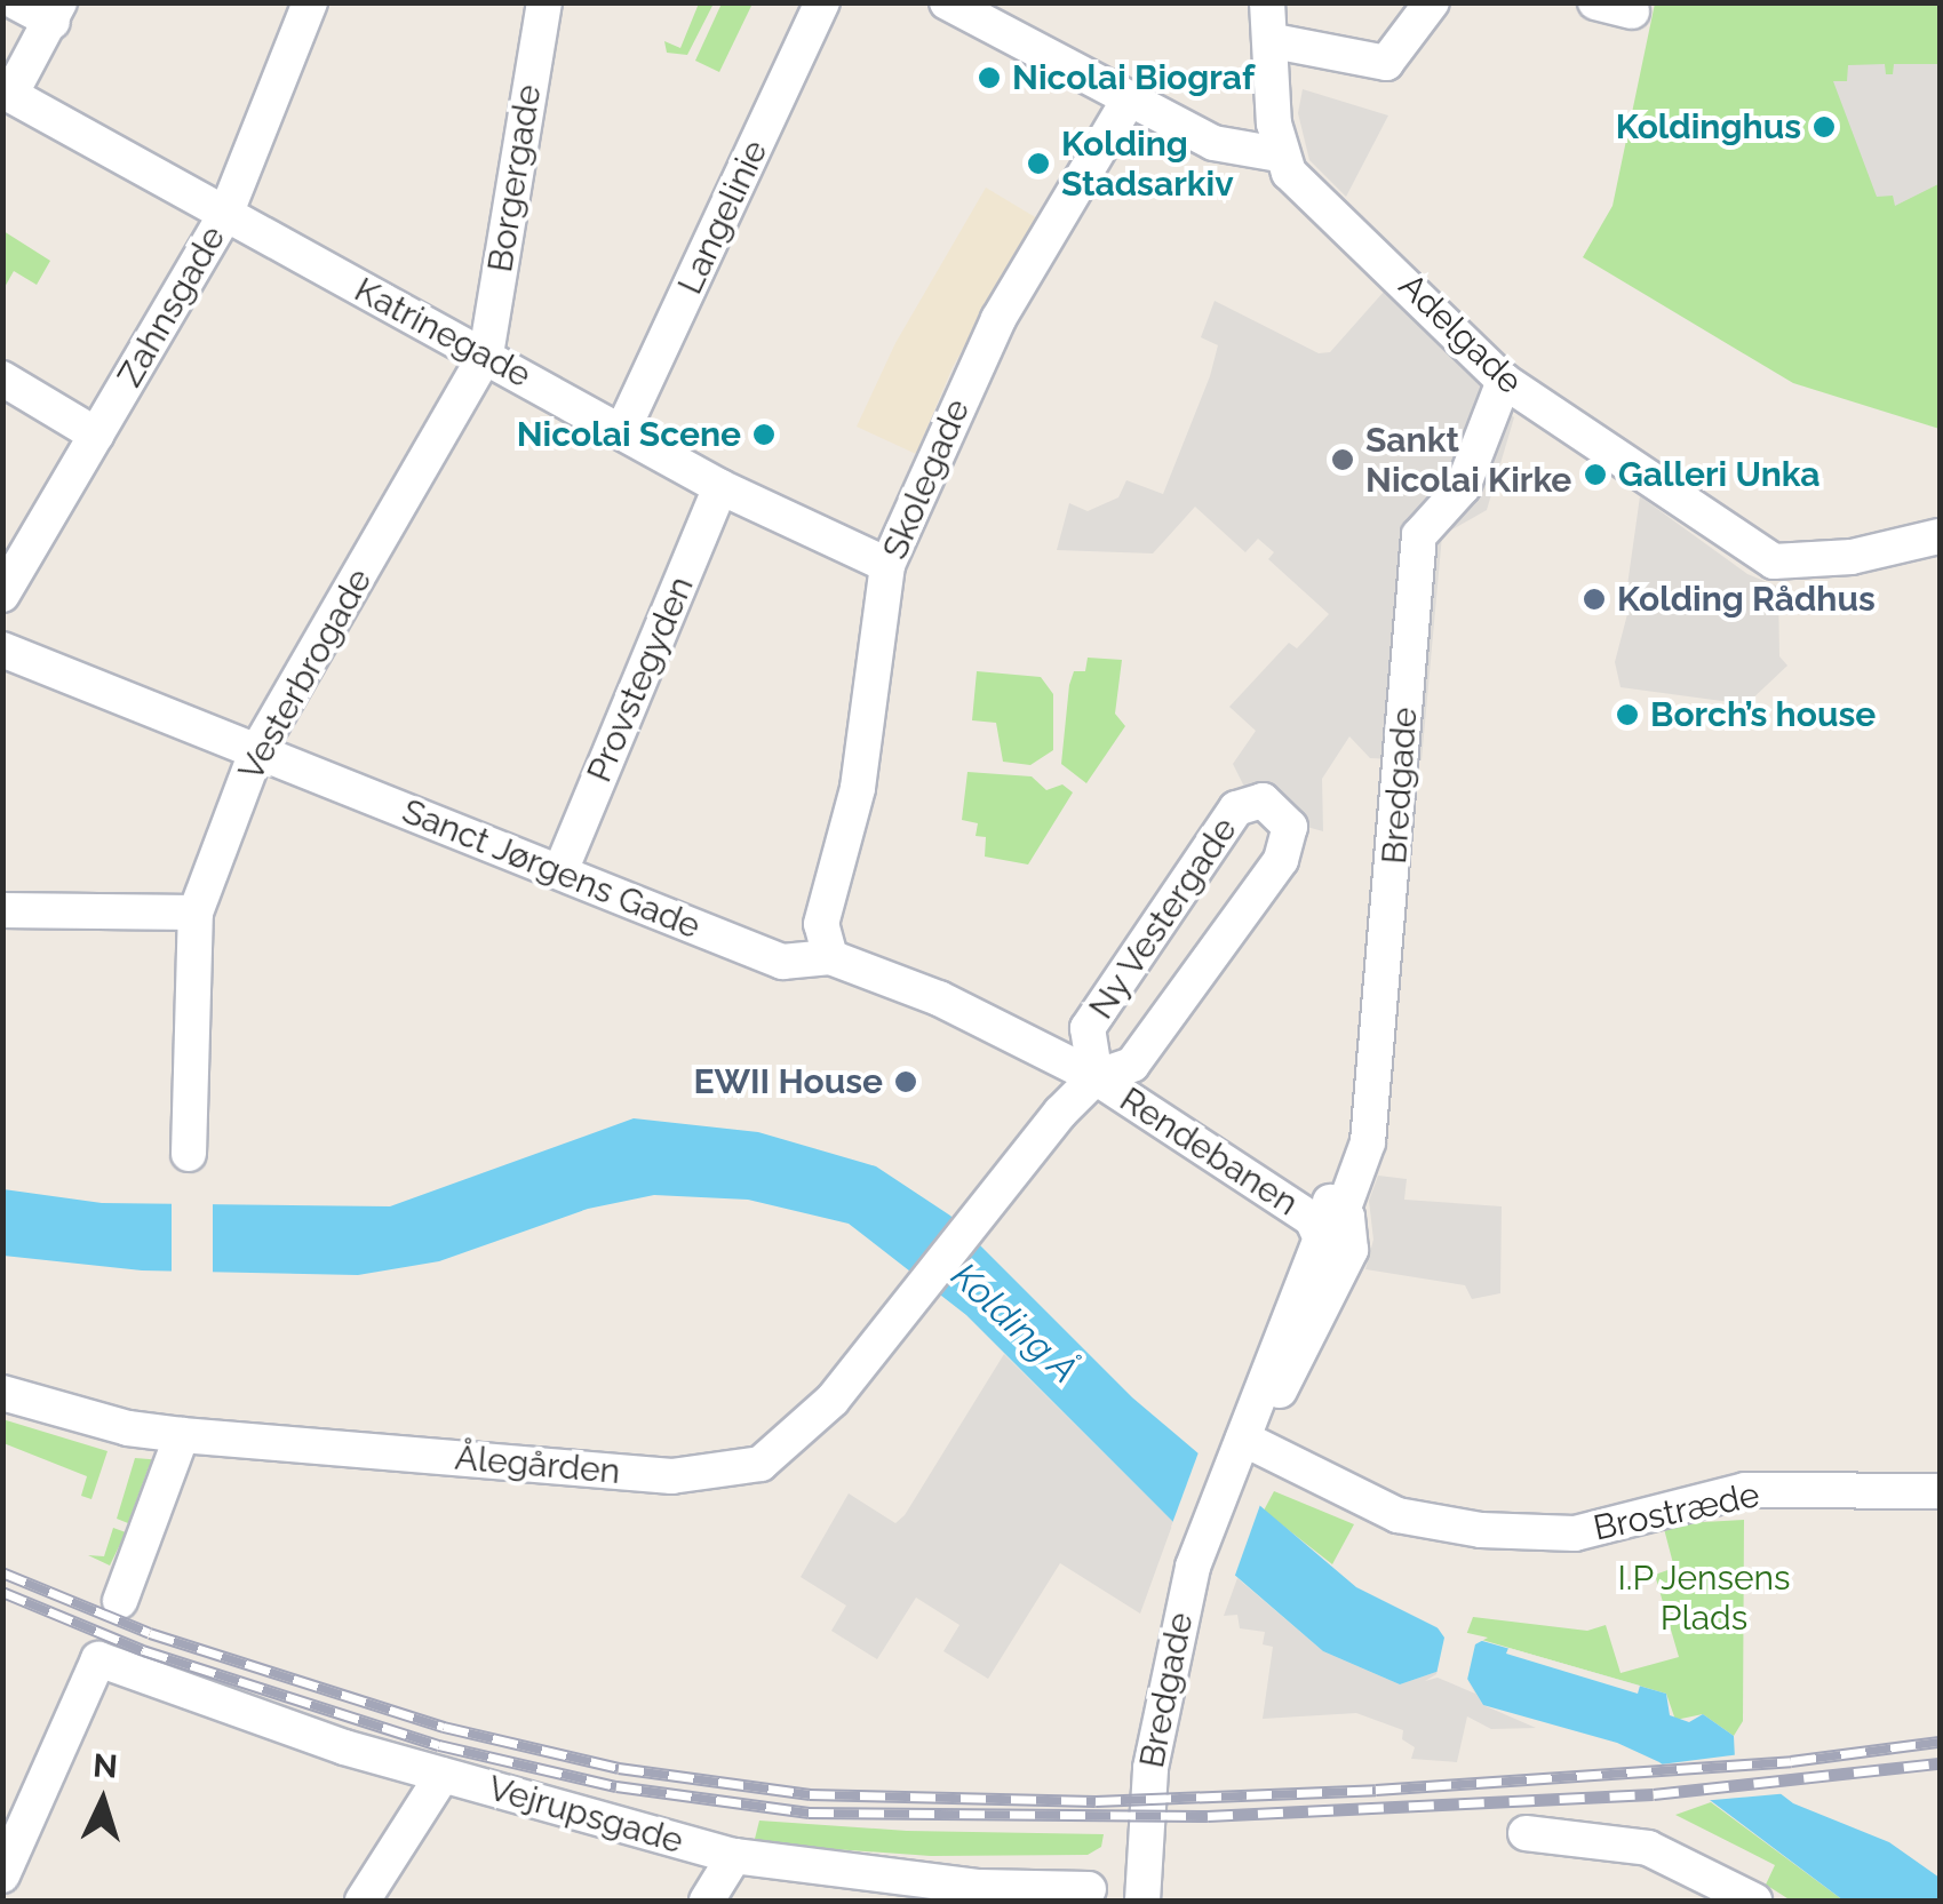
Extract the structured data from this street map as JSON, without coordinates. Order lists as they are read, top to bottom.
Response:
{
  "streets": {
    "street": [
      "Borgergade",
      "Langelinie",
      "Zahnsgade",
      "Katrinegade",
      "Adelgade",
      "Skolegade",
      "Vesterbrogade",
      "Provstegyden",
      "Bredgade",
      "Sanct Jørgens Gade",
      "Ny Vestergade",
      "Rendebanen",
      "Ålegården",
      "Brostræde",
      "Vejrupsgade"
    ]
  },
  "crossings": [
    ["Borgergade", "Katrinegade"],
    ["Borgergade", "Vesterbrogade"],
    ["Langelinie", "Katrinegade"],
    ["Zahnsgade", "Katrinegade"],
    ["Katrinegade", "Skolegade"],
    ["Katrinegade", "Vesterbrogade"],
    ["Katrinegade", "Provstegyden"],
    ["Adelgade", "Bredgade"],
    ["Skolegade", "Sanct Jørgens Gade"],
    ["Vesterbrogade", "Sanct Jørgens Gade"],
    ["Provstegyden", "Sanct Jørgens Gade"],
    ["Bredgade", "Rendebanen"],
    ["Bredgade", "Brostræde"],
    ["Sanct Jørgens Gade", "Ny Vestergade"],
    ["Sanct Jørgens Gade", "Rendebanen"],
    ["Sanct Jørgens Gade", "Ålegården"],
    ["Ny Vestergade", "Rendebanen"],
    ["Ny Vestergade", "Ålegården"],
    ["Rendebanen", "Ålegården"]
  ],
  "water": ["Kolding Å"],
  "parks": ["I.P Jensens Plads"],
  "places": [
    "Nicolai Biograf",
    "Koldinghus",
    "Kolding Stadsarkiv",
    "Nicolai Scene",
    "Sankt Nicolai Kirke",
    "Galleri Unka",
    "Kolding Rådhus",
    "Borch’s house",
    "EWII House"
  ],
  "north": "top"
}
